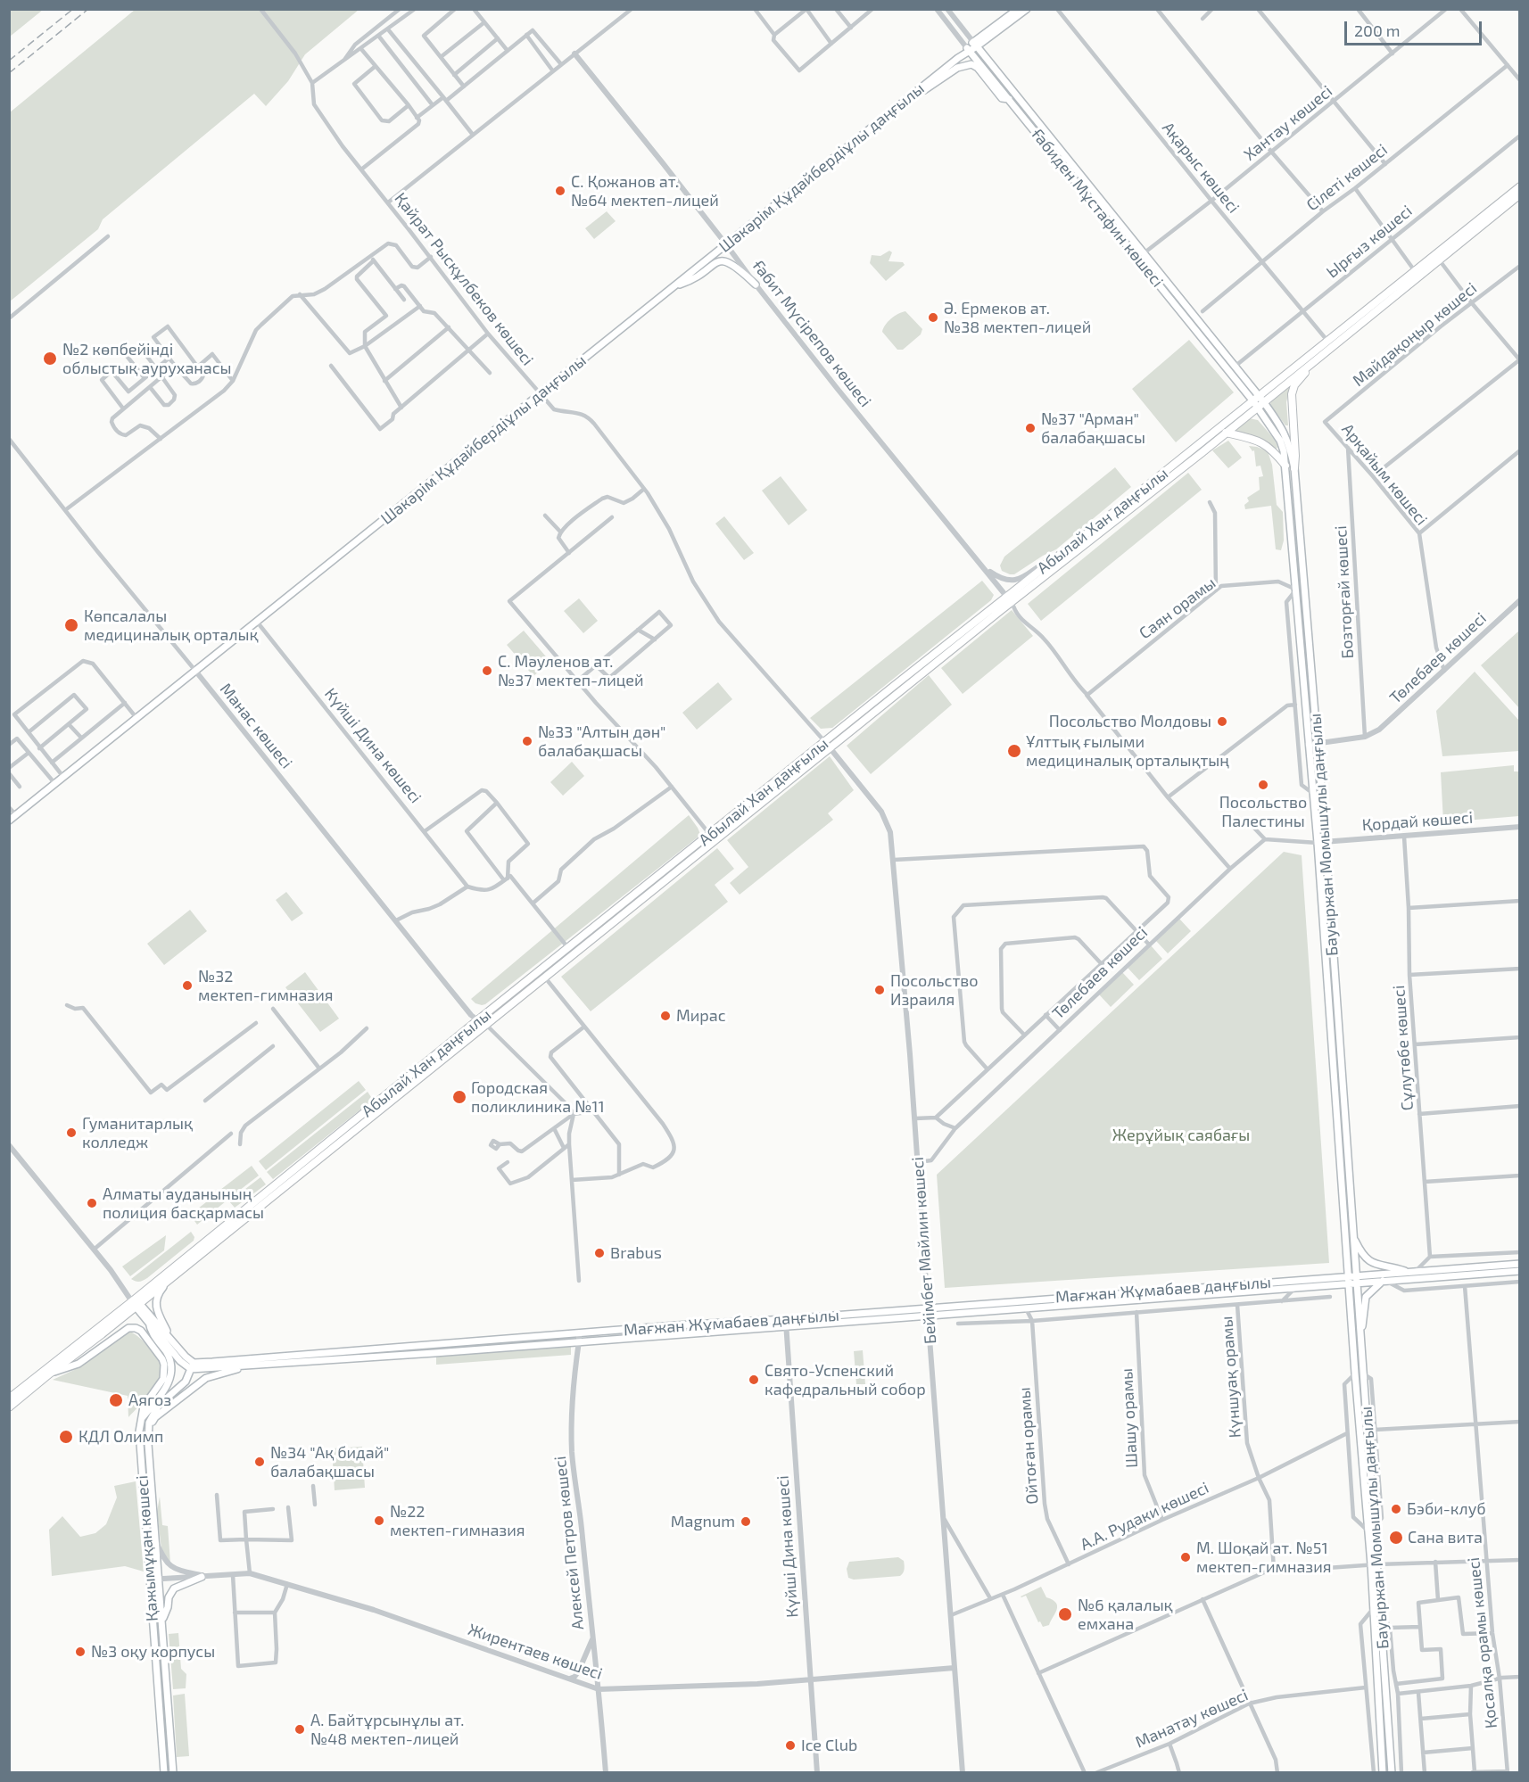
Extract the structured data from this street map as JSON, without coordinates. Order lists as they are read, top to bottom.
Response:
{
  "streets": {
    "main road": [
      "Шәкәрім Құдайбердіұлы даңғылы",
      "Ғабиден Мұстафин көшесі",
      "Абылай Хан даңғылы",
      "Бауыржан Момышұлы даңғылы",
      "Мағжан Жұмабаев даңғылы",
      "Қажымұқан көшесі"
    ],
    "street": [
      "Хантау көшесі",
      "Ақарыс көшесі",
      "Сілеті көшесі",
      "Ырғыз көшесі",
      "Қайрат Рысқұлбеков көшесі",
      "Ғабит Мүсірепов көшесі",
      "Майдақоңыр көшесі",
      "Арқайым көшесі",
      "Бозторғай көшесі",
      "Саян орамы",
      "Төлебаев көшесі",
      "Манас көшесі",
      "Күйші Дина көшесі",
      "Қордай көшесі",
      "Сұлутөбе көшесі",
      "Бейімбет Майлин көшесі",
      "Күншуақ орамы",
      "Шашу орамы",
      "Ойтоған орамы",
      "А.А. Рудаки көшесі",
      "Алексей Петров көшесі",
      "Қосалқа орамы көшесі",
      "Жирентаев көшесі",
      "Манатау көшесі"
    ]
  },
  "crossings": [
    ["Хантау көшесі", "Ақарыс көшесі"],
    ["Хантау көшесі", "Ғабиден Мұстафин көшесі"],
    ["Шәкәрім Құдайбердіұлы даңғылы", "Ғабиден Мұстафин көшесі"],
    ["Шәкәрім Құдайбердіұлы даңғылы", "Қайрат Рысқұлбеков көшесі"],
    ["Шәкәрім Құдайбердіұлы даңғылы", "Ғабит Мүсірепов көшесі"],
    ["Шәкәрім Құдайбердіұлы даңғылы", "Манас көшесі"],
    ["Шәкәрім Құдайбердіұлы даңғылы", "Күйші Дина көшесі"],
    ["Ақарыс көшесі", "Сілеті көшесі"],
    ["Ақарыс көшесі", "Ырғыз көшесі"],
    ["Ақарыс көшесі", "Абылай Хан даңғылы"],
    ["Ғабиден Мұстафин көшесі", "Ырғыз көшесі"],
    ["Ғабиден Мұстафин көшесі", "Абылай Хан даңғылы"],
    ["Ғабиден Мұстафин көшесі", "Бауыржан Момышұлы даңғылы"],
    ["Қайрат Рысқұлбеков көшесі", "Абылай Хан даңғылы"],
    ["Қайрат Рысқұлбеков көшесі", "Бейімбет Майлин көшесі"],
    ["Ғабит Мүсірепов көшесі", "Абылай Хан даңғылы"],
    ["Майдақоңыр көшесі", "Арқайым көшесі"],
    ["Арқайым көшесі", "Бозторғай көшесі"],
    ["Арқайым көшесі", "Төлебаев көшесі"],
    ["Абылай Хан даңғылы", "Манас көшесі"],
    ["Абылай Хан даңғылы", "Бауыржан Момышұлы даңғылы"],
    ["Абылай Хан даңғылы", "Бейімбет Майлин көшесі"],
    ["Бозторғай көшесі", "Төлебаев көшесі"],
    ["Саян орамы", "Бауыржан Момышұлы даңғылы"],
    ["Төлебаев көшесі", "Бейімбет Майлин көшесі"],
    ["Күйші Дина көшесі", "Мағжан Жұмабаев даңғылы"],
    ["Күйші Дина көшесі", "Жирентаев көшесі"],
    ["Қордай көшесі", "Бауыржан Момышұлы даңғылы"],
    ["Қордай көшесі", "Сұлутөбе көшесі"],
    ["Бауыржан Момышұлы даңғылы", "Мағжан Жұмабаев даңғылы"],
    ["Бейімбет Майлин көшесі", "Мағжан Жұмабаев даңғылы"],
    ["Бейімбет Майлин көшесі", "А.А. Рудаки көшесі"],
    ["Бейімбет Майлин көшесі", "Жирентаев көшесі"],
    ["Мағжан Жұмабаев даңғылы", "Алексей Петров көшесі"],
    ["Күншуақ орамы", "А.А. Рудаки көшесі"],
    ["Шашу орамы", "А.А. Рудаки көшесі"],
    ["Ойтоған орамы", "А.А. Рудаки көшесі"],
    ["Алексей Петров көшесі", "Жирентаев көшесі"],
    ["Қажымұқан көшесі", "Жирентаев көшесі"]
  ],
  "parks": ["Жерұйық саябағы"],
  "places": [
    "С. Қожанов ат. №64 мектеп-лицей",
    "Ә. Ермеков ат. №38 мектеп-лицей",
    "№2 көпбейінді облыстық ауруханасы",
    "№37 \"Арман\" балабақшасы",
    "Көпсалалы медициналық орталық",
    "С. Мәуленов ат. №37 мектеп-лицей",
    "Посольство Молдовы",
    "№33 \"Алтын дән\" балабақшасы",
    "Ұлттық ғылыми медициналық орталықтың",
    "Посольство Палестины",
    "№32 мектеп-гимназия",
    "Посольство Израиля",
    "Мирас",
    "Городская поликлиника №11",
    "Гуманитарлық колледж",
    "Алматы ауданының полиция басқармасы",
    "Brabus",
    "Свято-Успенский кафедральный собор",
    "Аягоз",
    "КДЛ Олимп",
    "№34 \"Ақ бидай\" балабақшасы",
    "Бэби-клуб",
    "№22 мектеп-гимназия",
    "Magnum",
    "Сана вита",
    "М. Шоқай ат. №51 мектеп-гимназия",
    "№6 қалалық емхана",
    "№3 оқу корпусы",
    "А. Байтұрсынұлы ат. №48 мектеп-лицей",
    "Ice Club"
  ],
  "scale_bar": "200 m"
}
